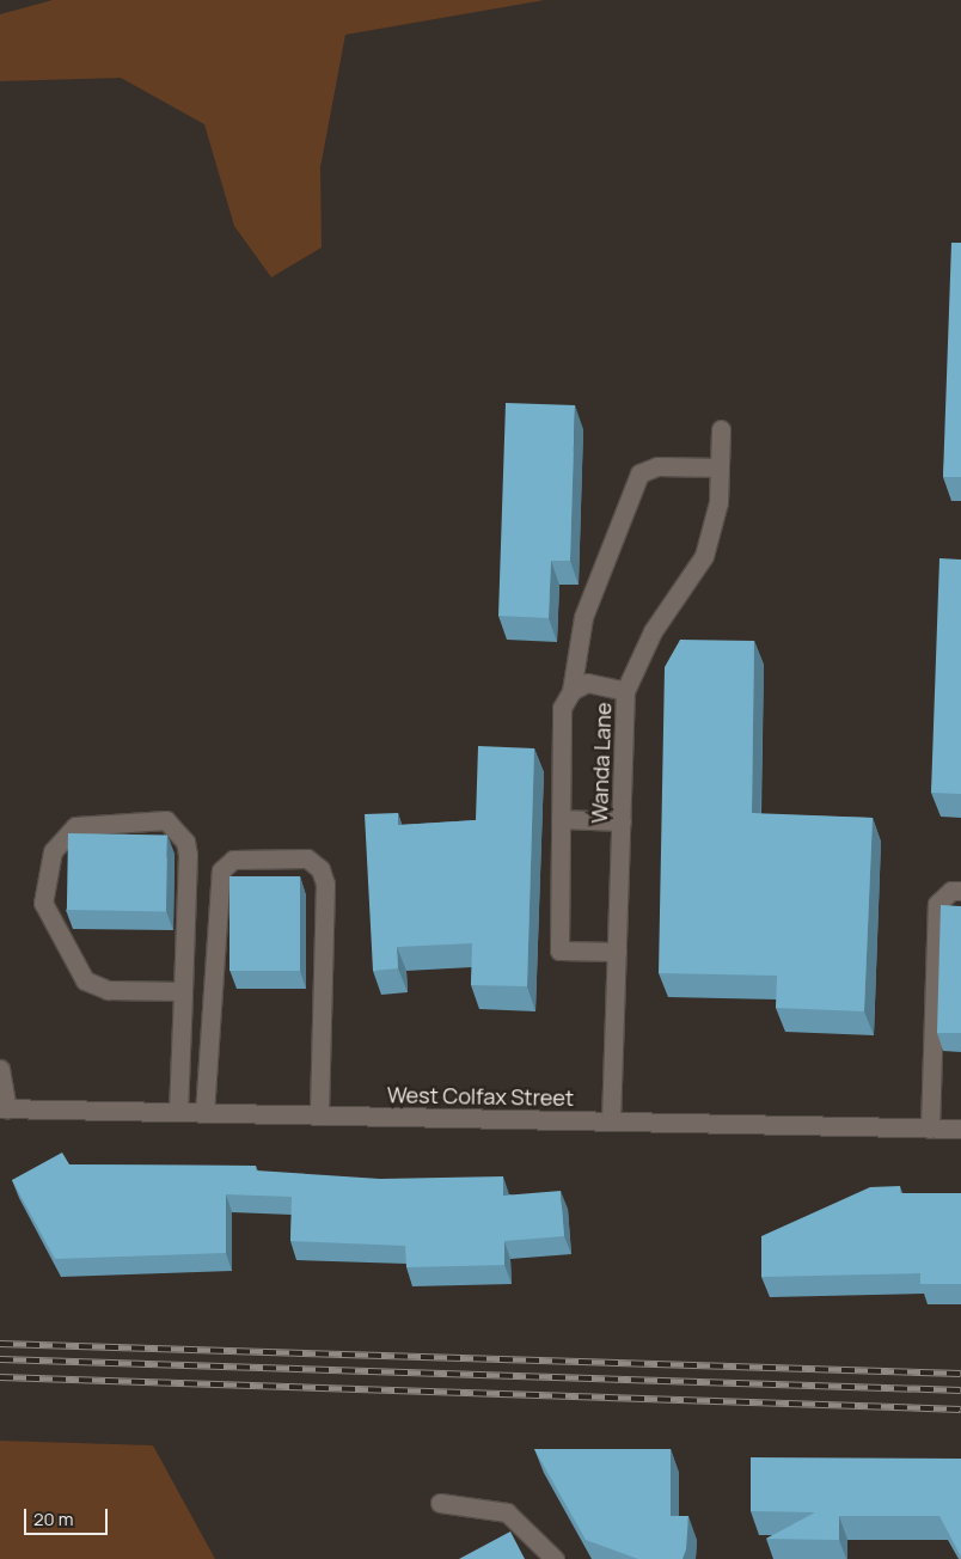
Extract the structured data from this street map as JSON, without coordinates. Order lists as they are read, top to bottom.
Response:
{
  "streets": {
    "street": ["Wanda Lane", "West Colfax Street"]
  },
  "crossings": [
    ["Wanda Lane", "West Colfax Street"]
  ],
  "scale_bar": "20 m"
}
